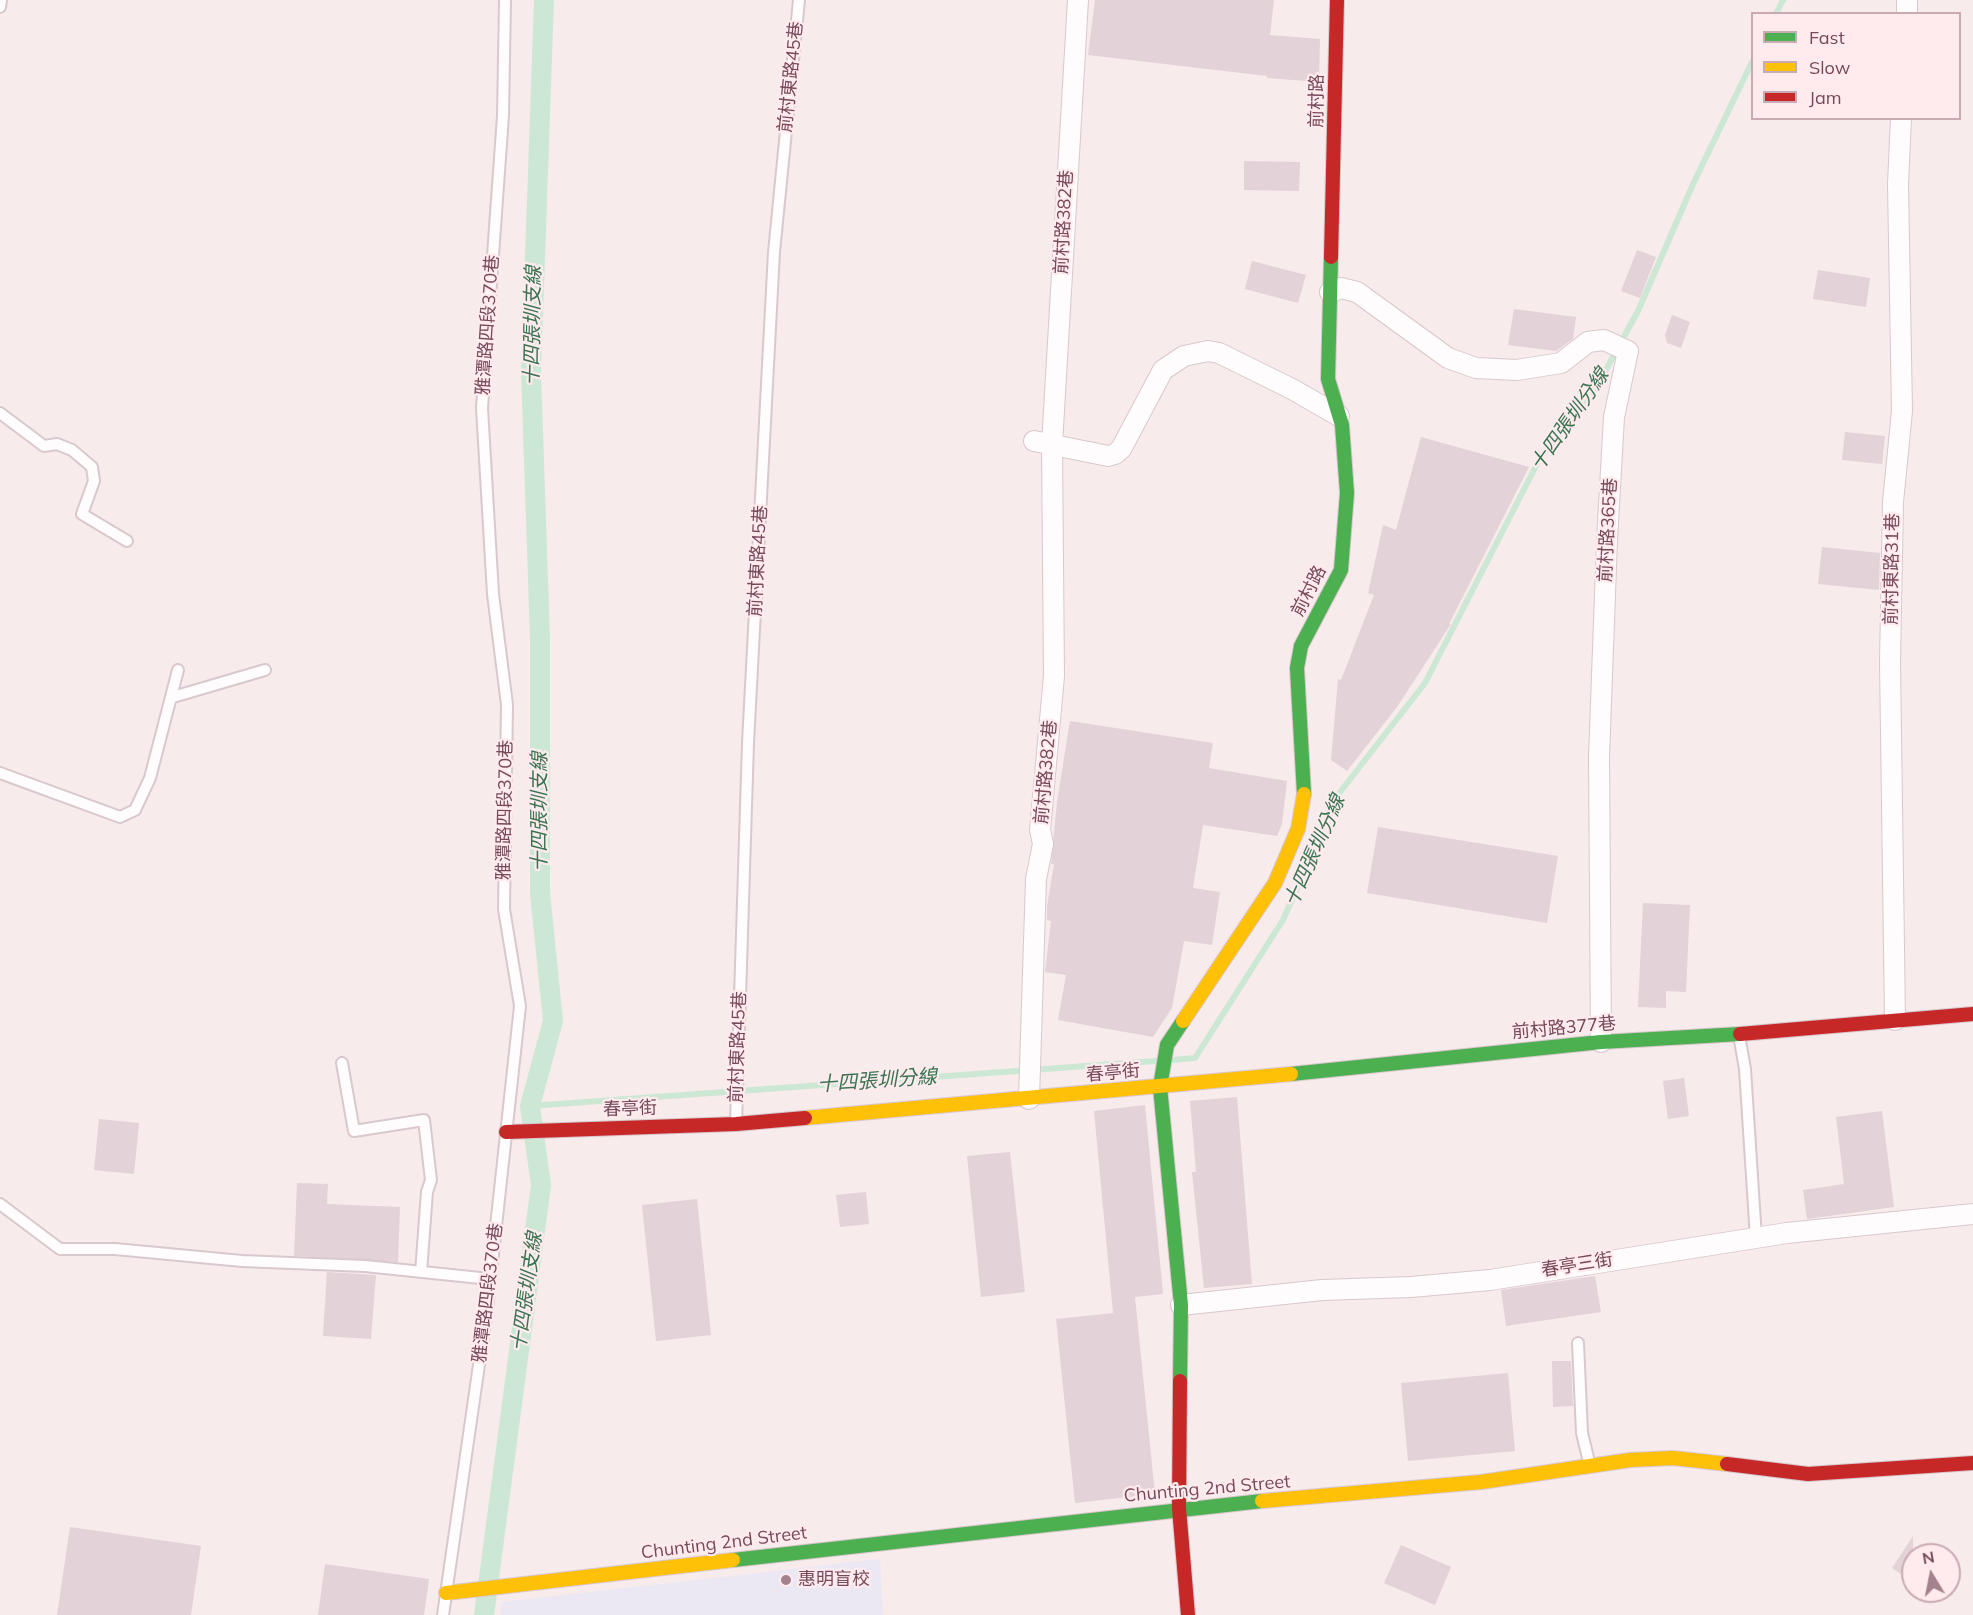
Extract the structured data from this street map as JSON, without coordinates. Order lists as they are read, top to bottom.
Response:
{
  "streets": {
    "street": [
      "前村路",
      "前村路382巷",
      "前村路365巷",
      "前村東路31巷",
      "前村路377巷",
      "春亭街",
      "春亭三街",
      "Chunting 2nd Street"
    ],
    "lane": ["前村東路45巷", "雅潭路四段370巷"]
  },
  "crossings": [
    ["前村東路45巷", "春亭街"],
    ["前村路", "前村路365巷"],
    ["前村路", "前村路377巷"],
    ["前村路", "春亭街"],
    ["前村路382巷", "春亭街"],
    ["雅潭路四段370巷", "春亭街"],
    ["雅潭路四段370巷", "Chunting 2nd Street"],
    ["前村路365巷", "前村路377巷"],
    ["前村東路31巷", "前村路377巷"],
    ["前村路377巷", "春亭街"],
    ["春亭街", "春亭三街"],
    ["春亭街", "Chunting 2nd Street"]
  ],
  "water": ["十四張圳支線", "十四張圳分線"],
  "places": ["惠明盲校"],
  "legend": ["Fast", "Slow", "Jam"],
  "north": "top"
}
